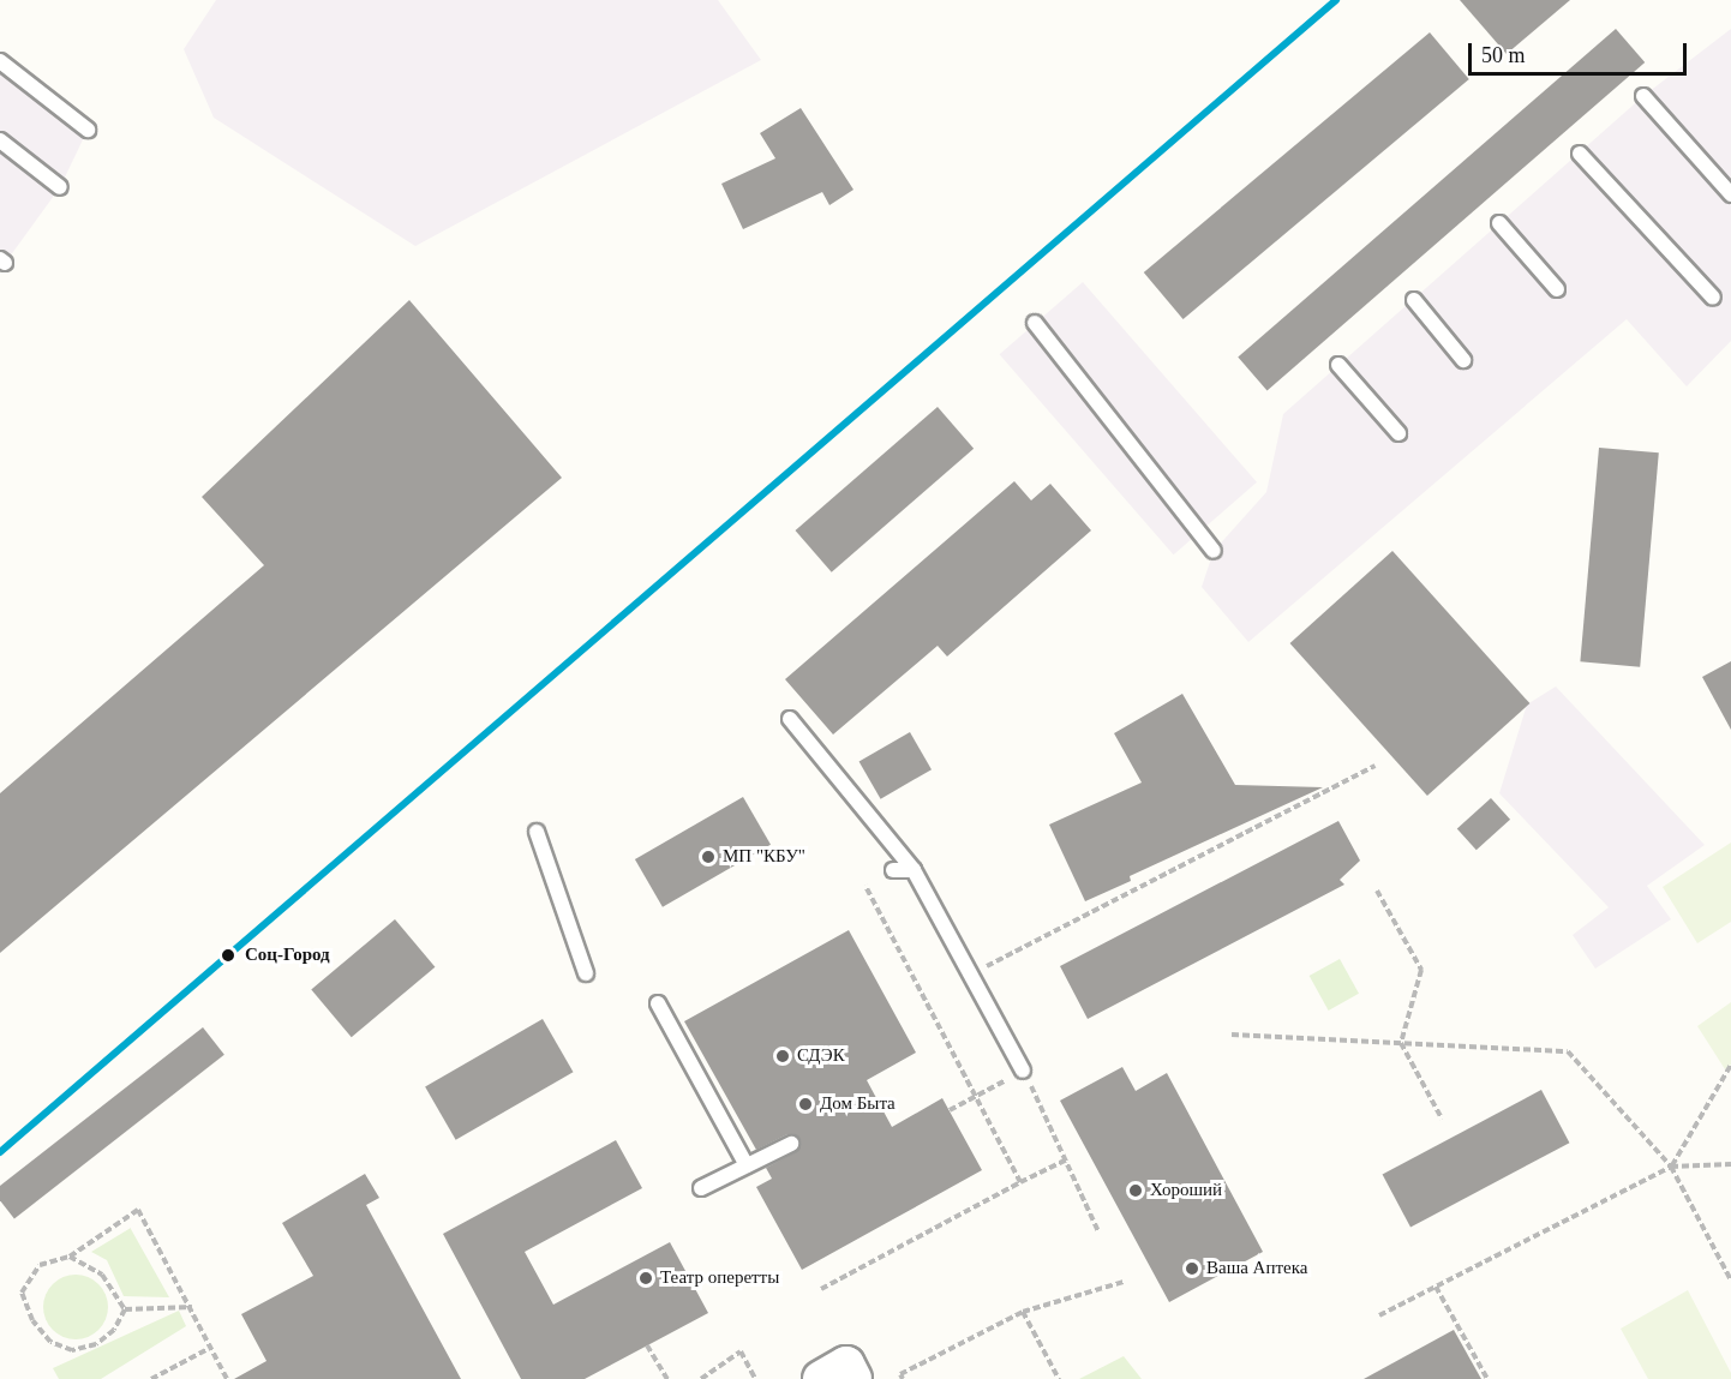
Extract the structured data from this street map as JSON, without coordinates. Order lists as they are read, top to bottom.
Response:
{
  "places": [
    "МП \"КБУ\"",
    "Соц-Город",
    "СДЭК",
    "Дом Быта",
    "Хороший",
    "Ваша Аптека",
    "Театр оперетты"
  ],
  "scale_bar": "50 m"
}
